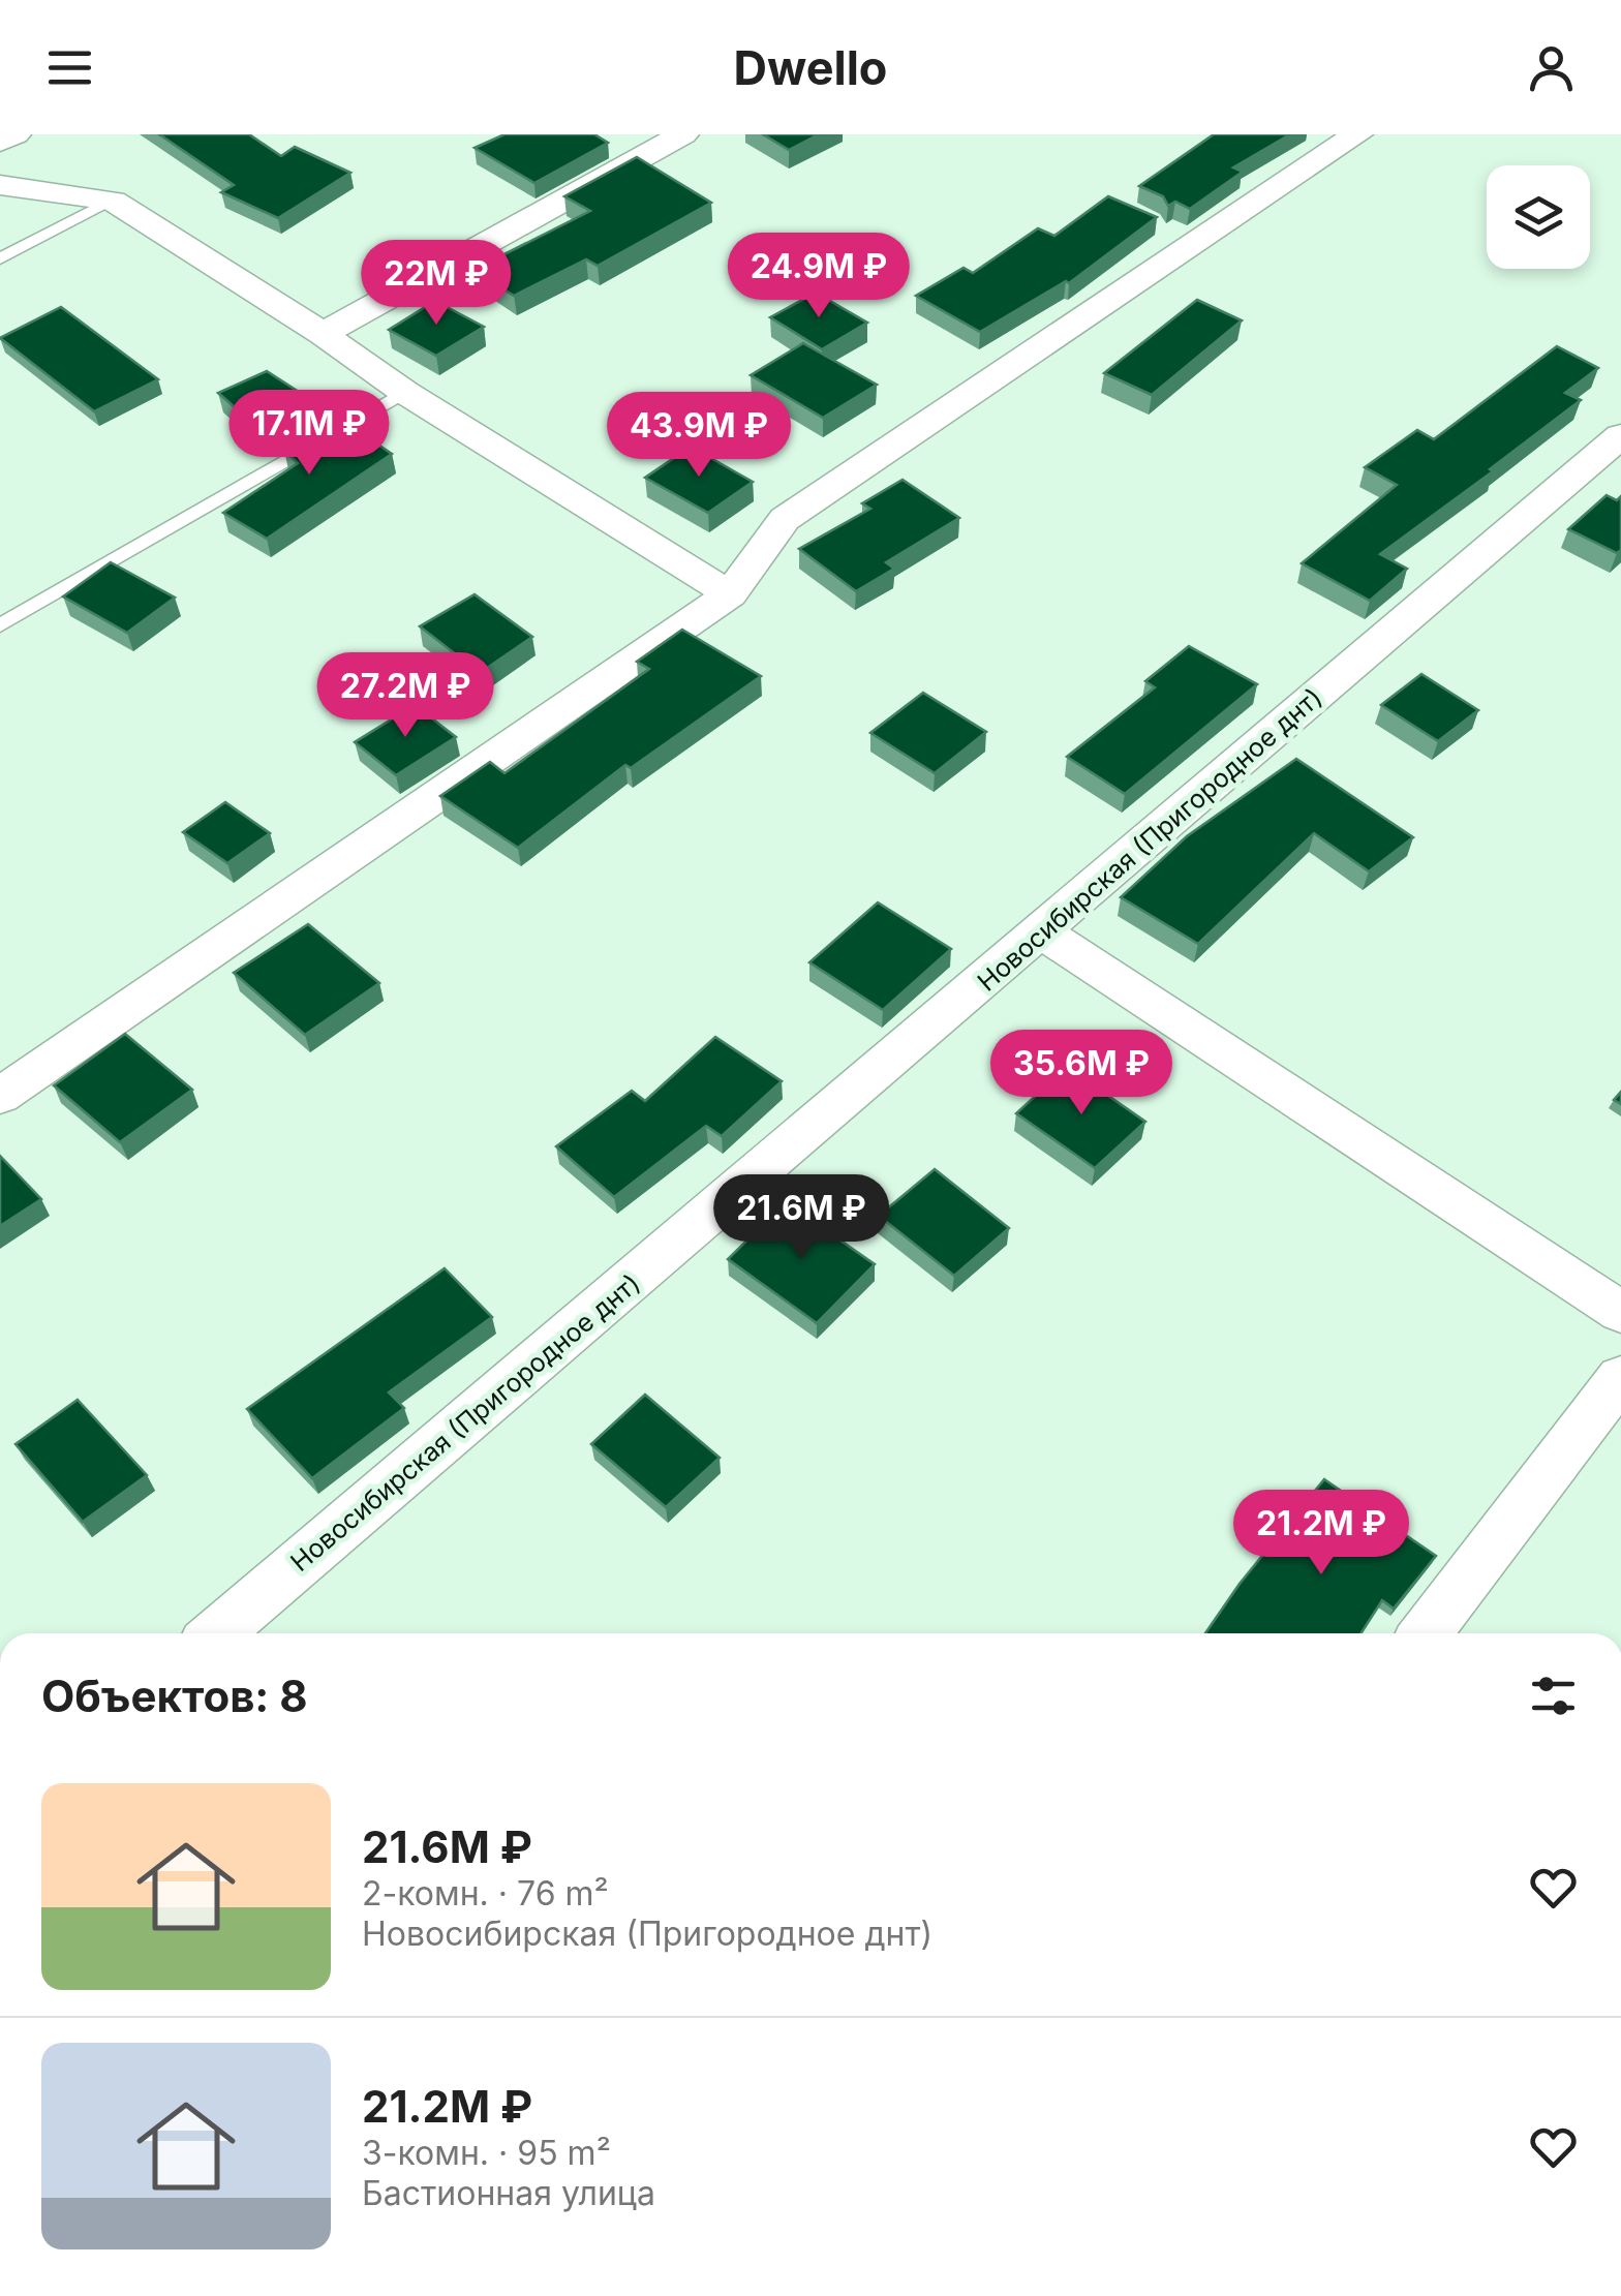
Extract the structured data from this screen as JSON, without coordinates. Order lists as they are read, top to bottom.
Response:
{
  "streets": {
    "street": ["Новосибирская (Пригородное днт)"]
  },
  "page": {
    "header": "Dwello",
    "price": [
      "24.9M ₽",
      "22M ₽",
      "17.1M ₽",
      "43.9M ₽",
      "27.2M ₽",
      "35.6M ₽",
      "21.6M ₽",
      "21.2M ₽"
    ],
    "heading": "Объектов: 8",
    "list": [
      {
        "name": "21.6M ₽",
        "note": "2-комн. · 76 m² · Новосибирская (Пригородное днт)"
      },
      {
        "name": "21.2M ₽",
        "note": "3-комн. · 95 m² · Бастионная улица"
      }
    ]
  }
}
